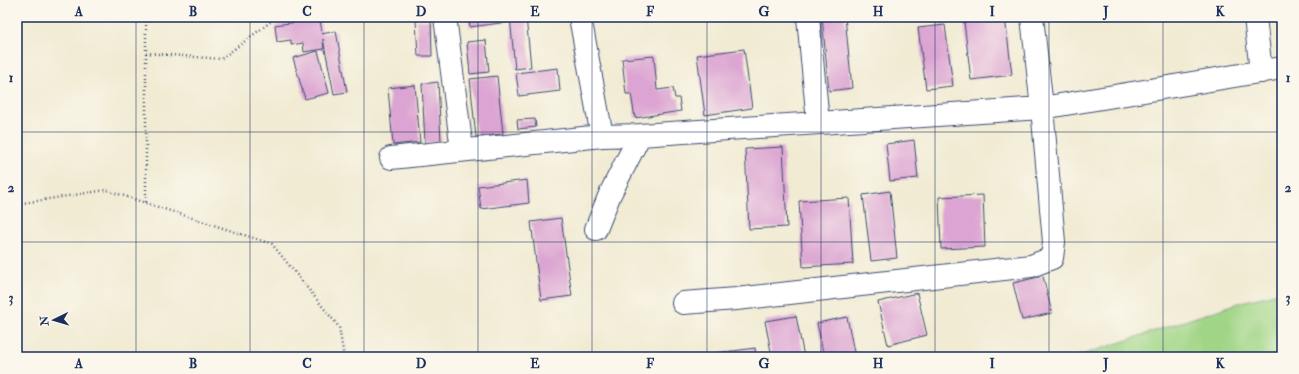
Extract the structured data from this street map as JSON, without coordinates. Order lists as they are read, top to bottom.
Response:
{
  "north": "left",
  "grid": {
    "columns": [
      "A",
      "B",
      "C",
      "D",
      "E",
      "F",
      "G",
      "H",
      "I",
      "J",
      "K"
    ],
    "rows": ["1", "2", "3"]
  }
}
